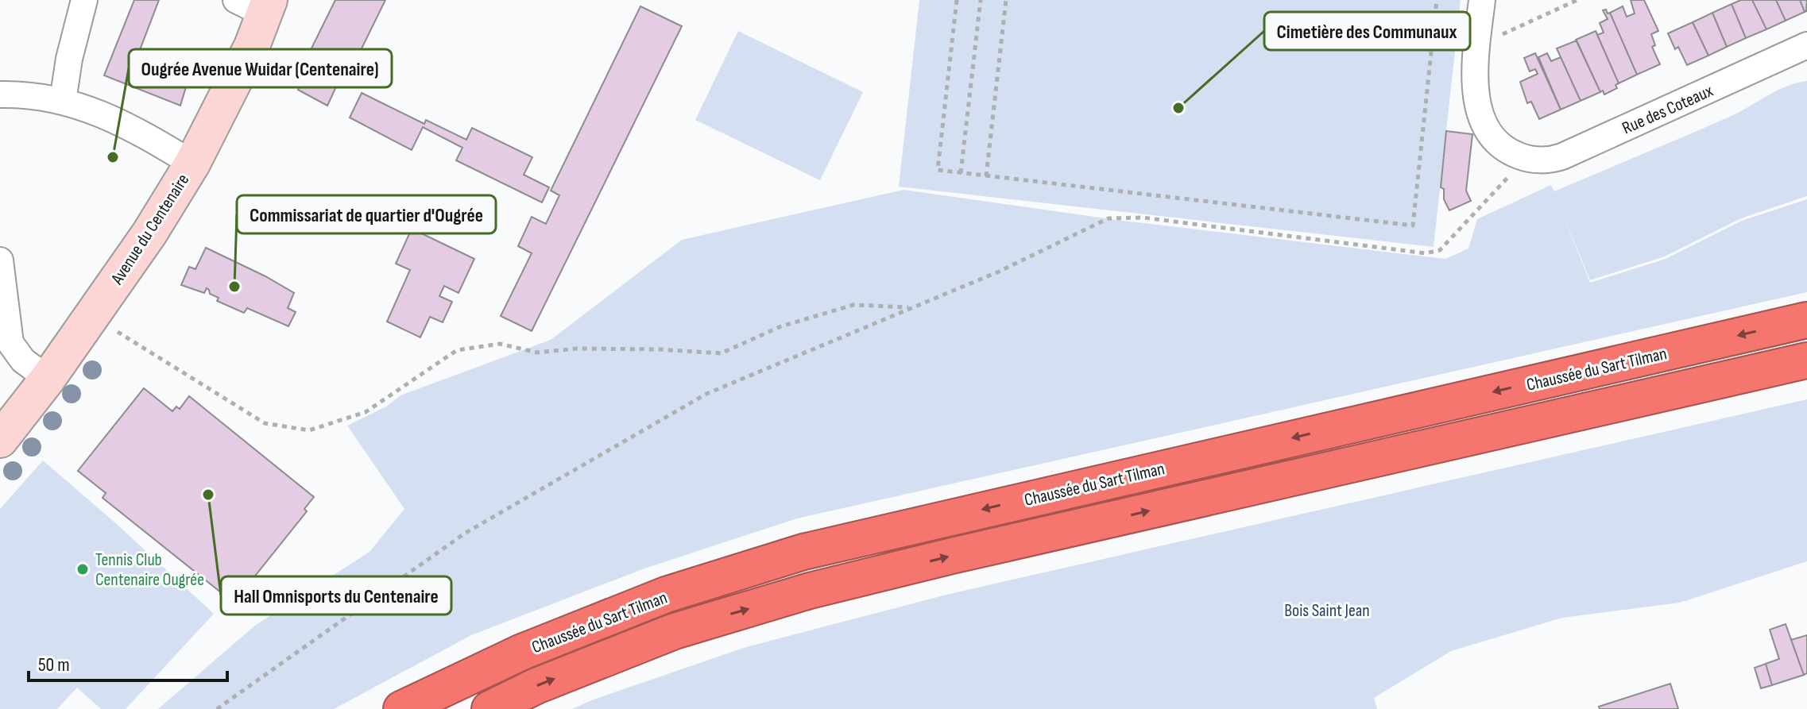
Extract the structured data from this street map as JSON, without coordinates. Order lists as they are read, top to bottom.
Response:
{
  "streets": {
    "highway": ["Chaussée du Sart Tilman"],
    "street": ["Rue des Coteaux", "Avenue du Centenaire"]
  },
  "parks": ["Bois Saint Jean"],
  "places": [
    "Cimetière des Communaux",
    "Ougrée Avenue Wuidar (Centenaire)",
    "Commissariat de quartier d'Ougrée",
    "Hall Omnisports du Centenaire",
    "Tennis Club Centenaire Ougrée"
  ],
  "scale_bar": "50 m"
}
